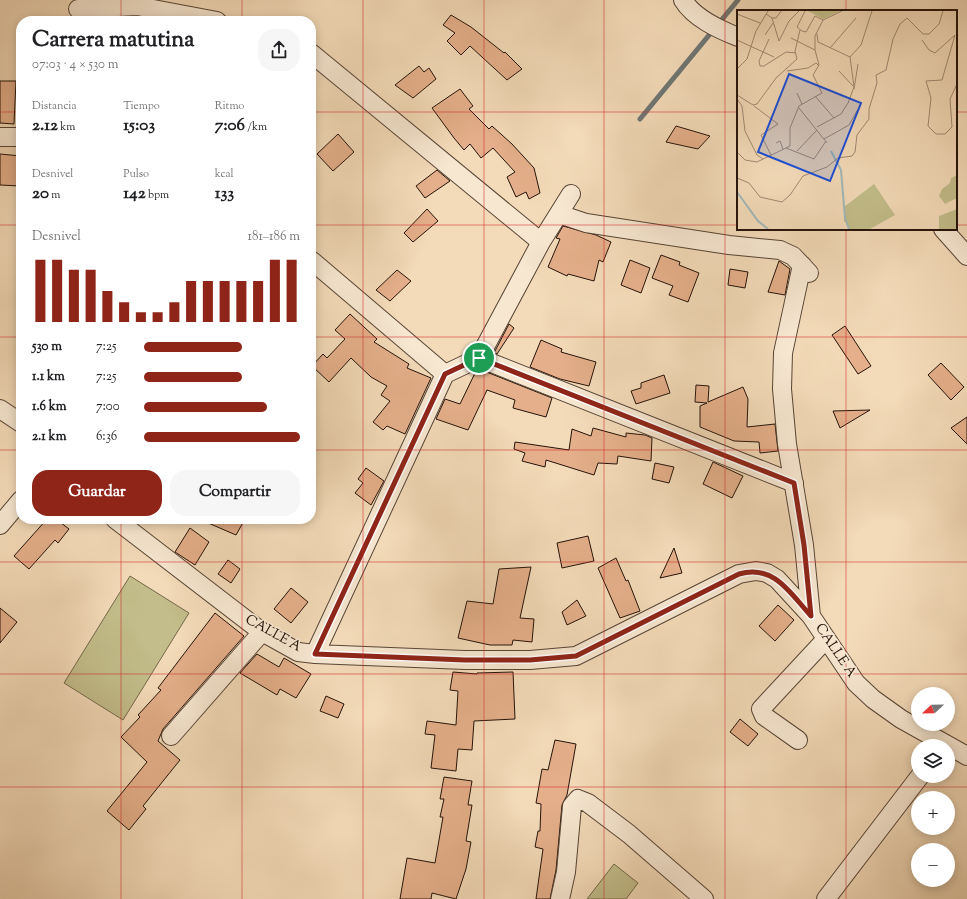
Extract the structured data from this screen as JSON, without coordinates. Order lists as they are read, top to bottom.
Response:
{
  "streets": {
    "street": ["CALLE A"]
  },
  "north": "left",
  "page": {
    "heading": ["Carrera matutina", "07:03 · 4 × 530 m"],
    "stats": [
      ["Distancia", "2.12 km"],
      ["Tiempo", "15:03"],
      ["Ritmo", "7:06 /km"],
      ["Desnivel", "20 m"],
      ["Pulso", "142 bpm"],
      ["kcal", "133"]
    ],
    "chart": ["Desnivel", "181–186 m"],
    "list": [
      {
        "name": "530 m",
        "note": "7:25"
      },
      {
        "name": "1.1 km",
        "note": "7:25"
      },
      {
        "name": "1.6 km",
        "note": "7:00"
      },
      {
        "name": "2.1 km",
        "note": "6:36"
      }
    ],
    "buttons": ["Guardar", "Compartir"],
    "map_buttons": ["+", "−"]
  }
}
